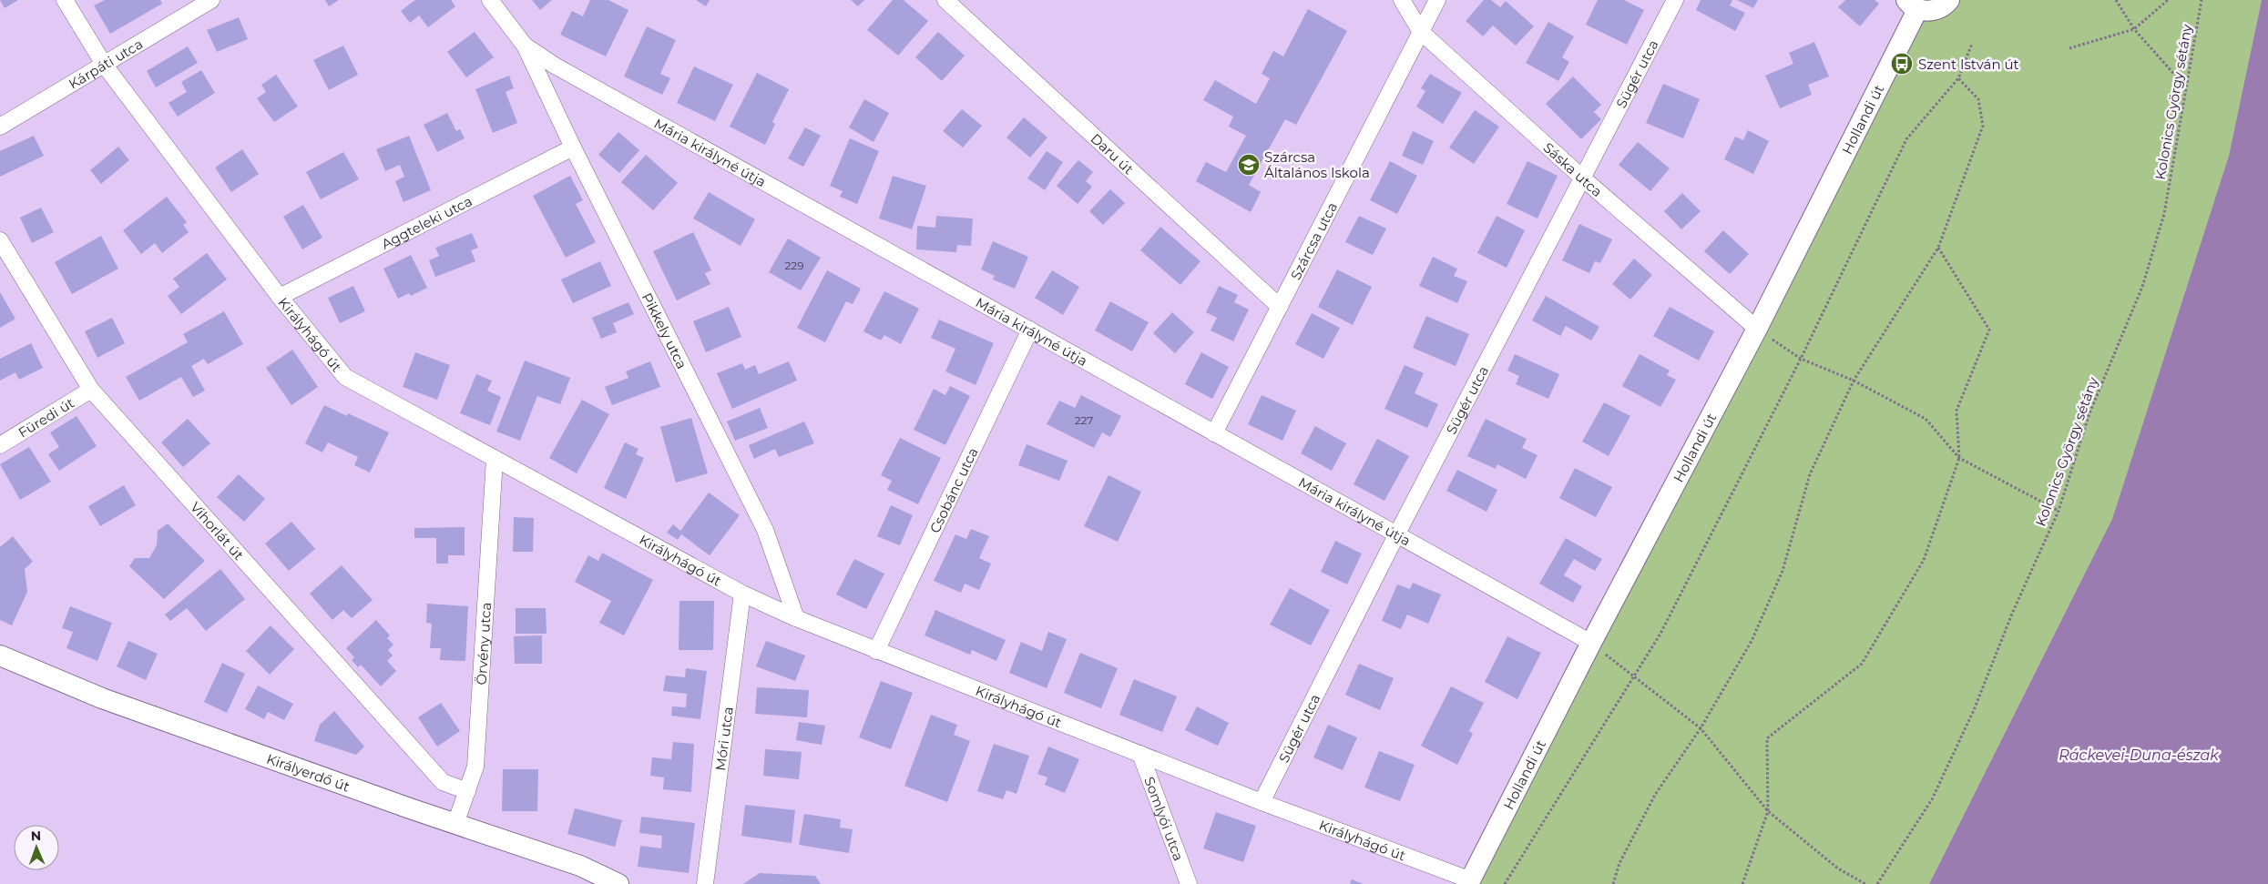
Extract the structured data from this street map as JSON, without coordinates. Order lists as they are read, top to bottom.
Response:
{
  "streets": {
    "street": [
      "Kárpáti utca",
      "Sügér utca",
      "Hollandi út",
      "Mária királyné útja",
      "Daru út",
      "Sáska utca",
      "Aggteleki utca",
      "Szárcsa utca",
      "Pikkely utca",
      "Királyhágó út",
      "Füredi út",
      "Csobánc utca",
      "Vihorlát út",
      "Örvény utca",
      "Móri utca",
      "Királyerdő út",
      "Somlyói utca"
    ],
    "path": ["Kolonics György sétány"]
  },
  "crossings": [
    ["Kárpáti utca", "Királyhágó út"],
    ["Sügér utca", "Mária királyné útja"],
    ["Sügér utca", "Sáska utca"],
    ["Sügér utca", "Királyhágó út"],
    ["Hollandi út", "Mária királyné útja"],
    ["Hollandi út", "Sáska utca"],
    ["Hollandi út", "Királyhágó út"],
    ["Mária királyné útja", "Szárcsa utca"],
    ["Mária királyné útja", "Pikkely utca"],
    ["Mária királyné útja", "Csobánc utca"],
    ["Daru út", "Szárcsa utca"],
    ["Sáska utca", "Szárcsa utca"],
    ["Aggteleki utca", "Pikkely utca"],
    ["Aggteleki utca", "Királyhágó út"],
    ["Pikkely utca", "Királyhágó út"],
    ["Királyhágó út", "Csobánc utca"],
    ["Királyhágó út", "Örvény utca"],
    ["Királyhágó út", "Móri utca"],
    ["Királyhágó út", "Somlyói utca"],
    ["Füredi út", "Vihorlát út"],
    ["Vihorlát út", "Örvény utca"],
    ["Örvény utca", "Királyerdő út"]
  ],
  "water": ["Ráckevei-Duna-észak"],
  "places": {
    "bus stop": ["Szent István út"],
    "school or university": ["Szárcsa Általános Iskola"]
  },
  "house_numbers": ["229", "227"],
  "north": "top"
}
